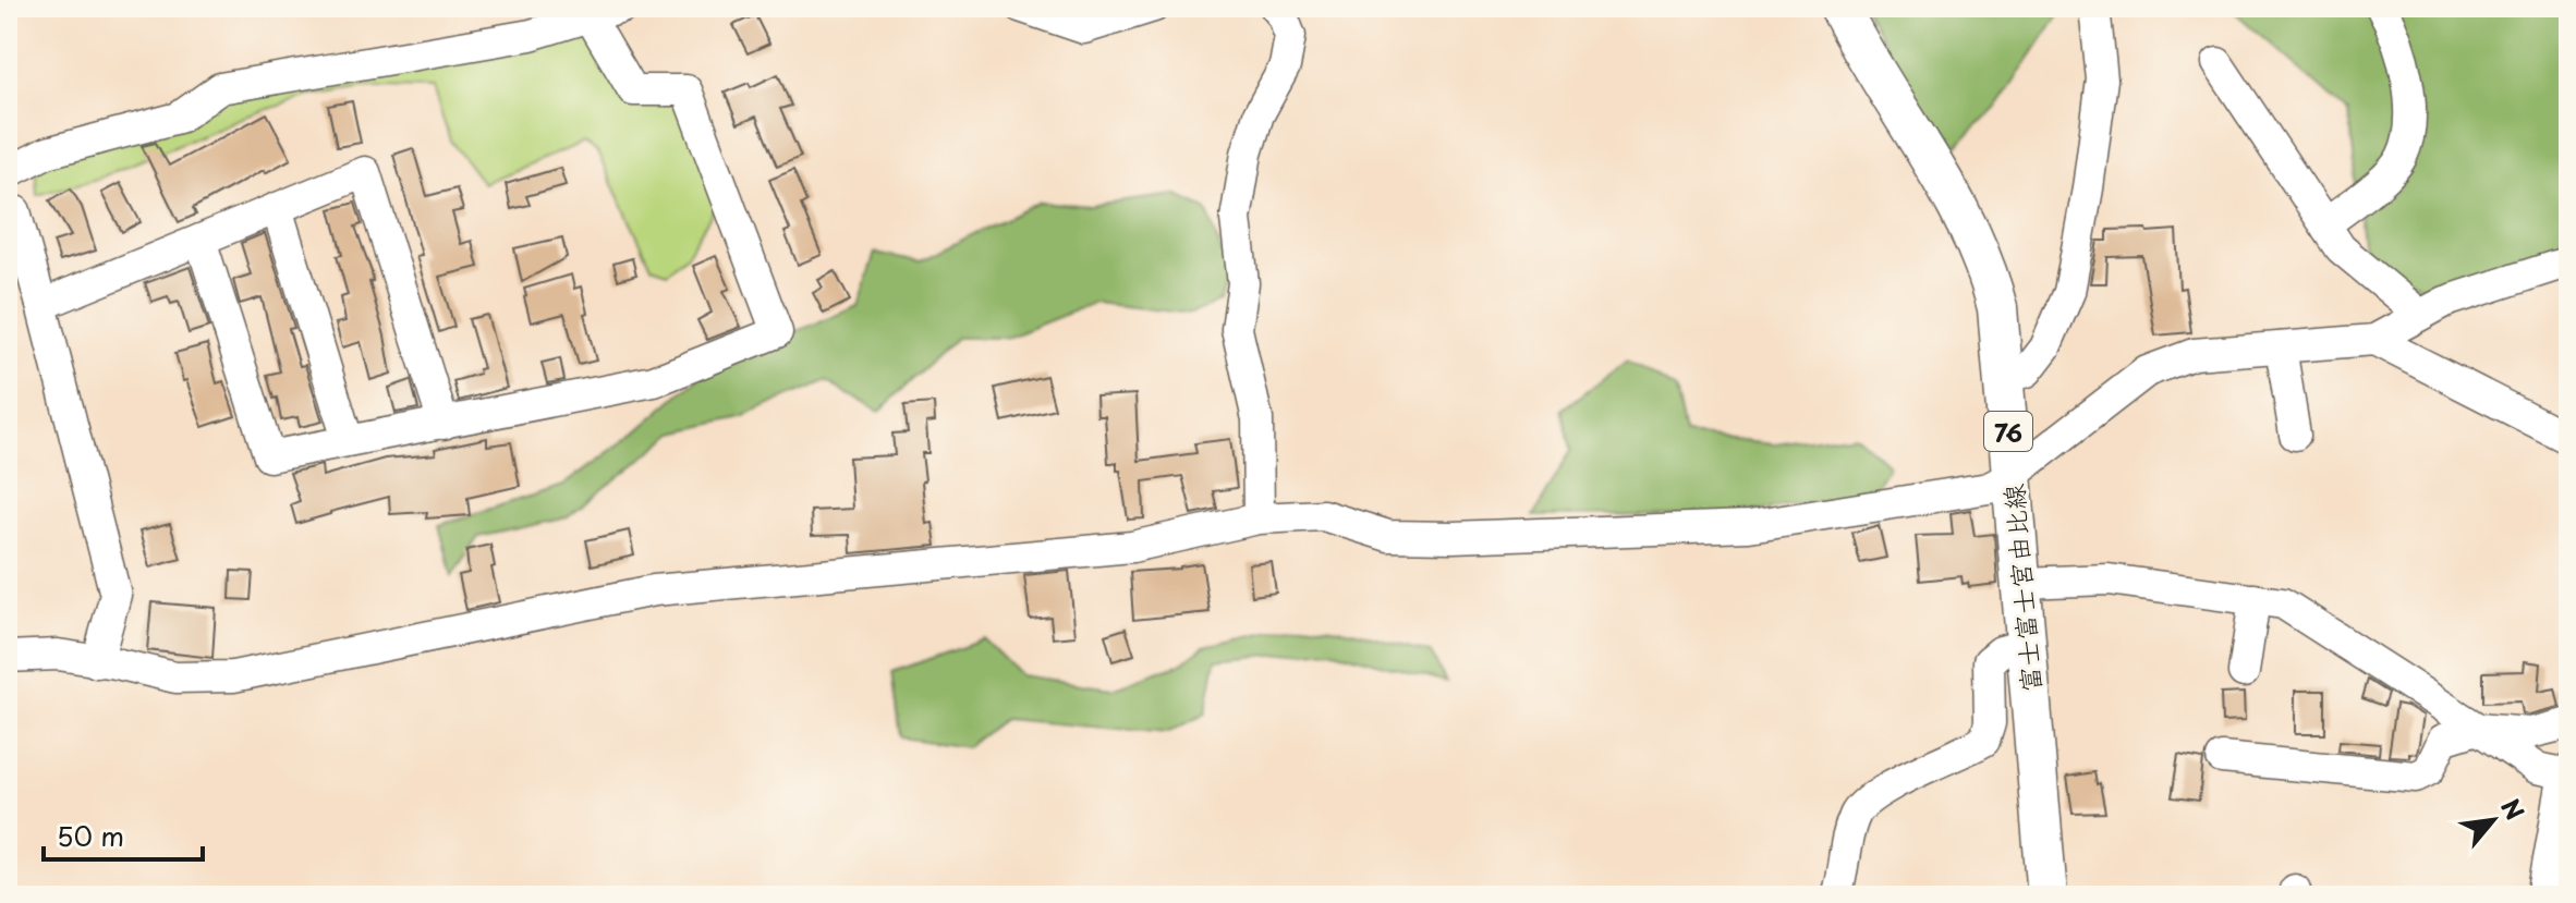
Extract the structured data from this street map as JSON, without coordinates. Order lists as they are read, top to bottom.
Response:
{
  "streets": {
    "main road": ["76", "富士富士宮由比線"]
  },
  "scale_bar": "50 m",
  "north": "top right"
}
